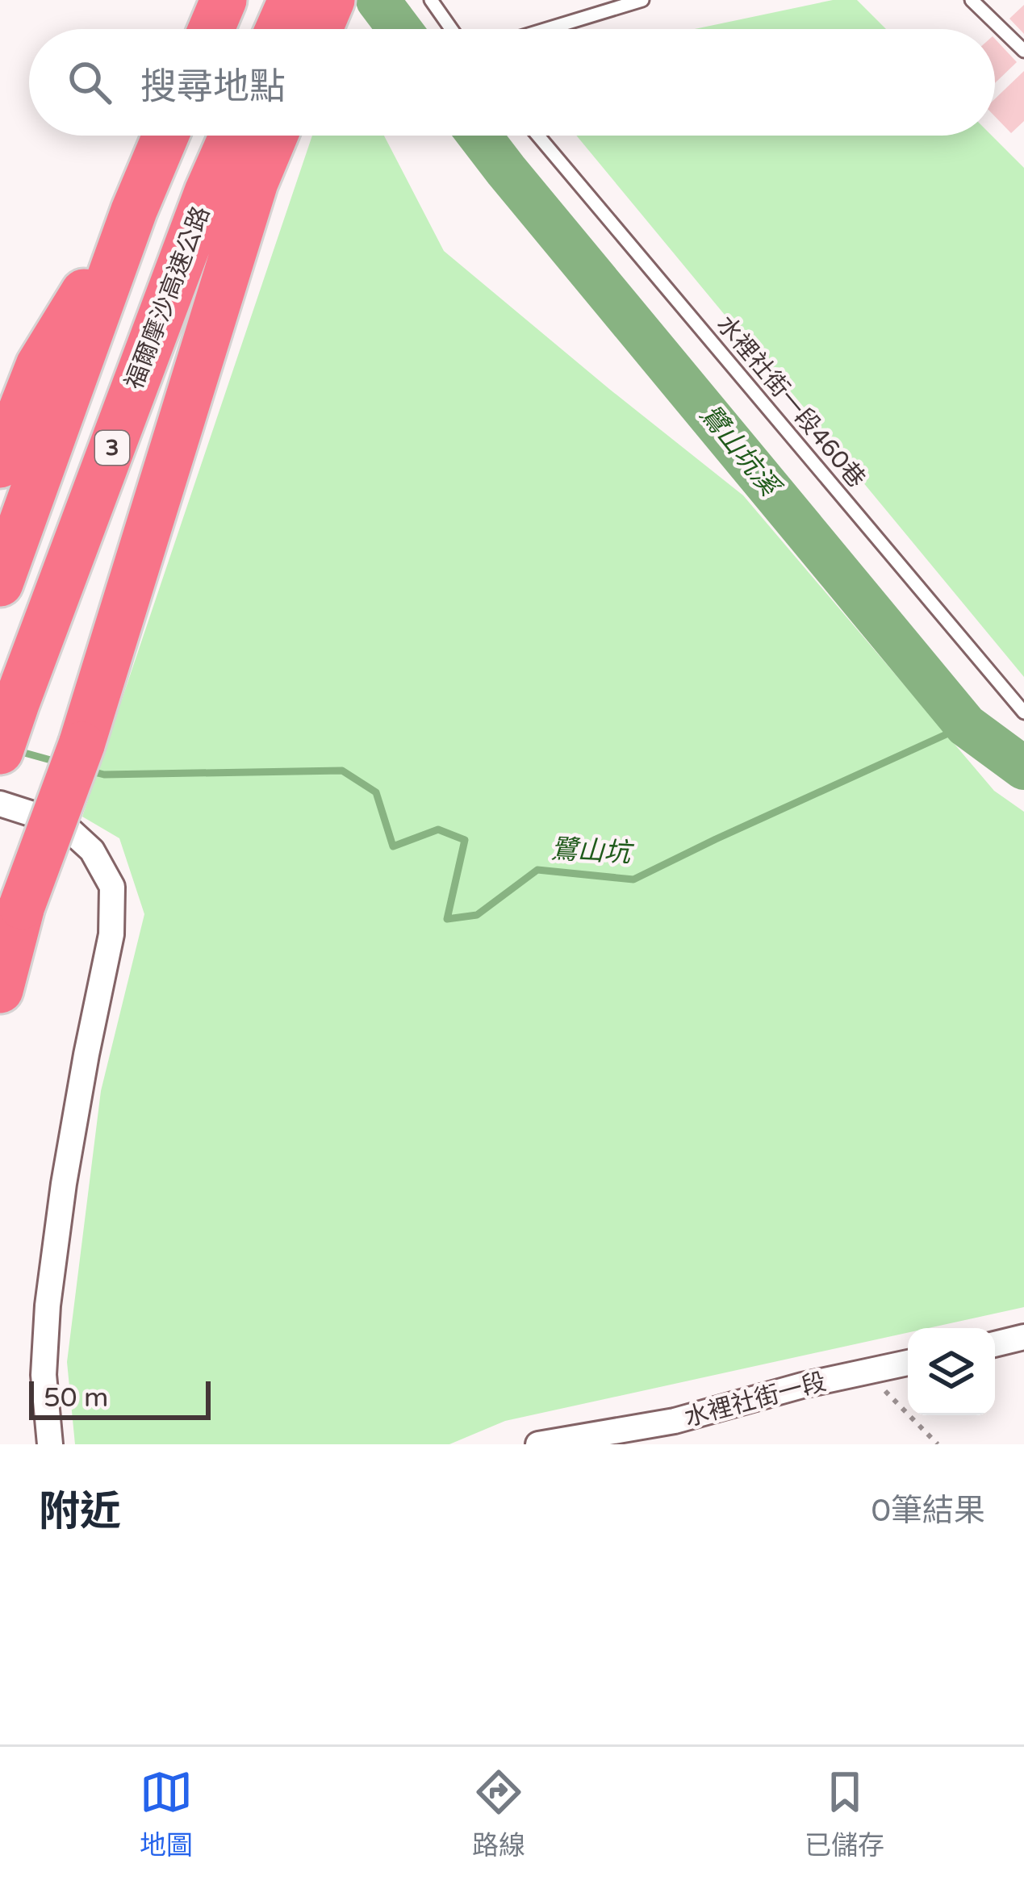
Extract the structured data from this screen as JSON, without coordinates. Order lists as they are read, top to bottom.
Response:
{
  "streets": {
    "highway": ["福爾摩沙高速公路", "3"],
    "street": ["水裡社街一段"],
    "lane": ["水裡社街一段460巷"]
  },
  "water": ["鷺山坑溪", "鷺山坑"],
  "scale_bar": "50 m",
  "page": {
    "search": "搜尋地點",
    "scale": "50 m",
    "heading": ["附近", "0筆結果"],
    "nav": ["地圖", "路線", "已儲存"]
  }
}
